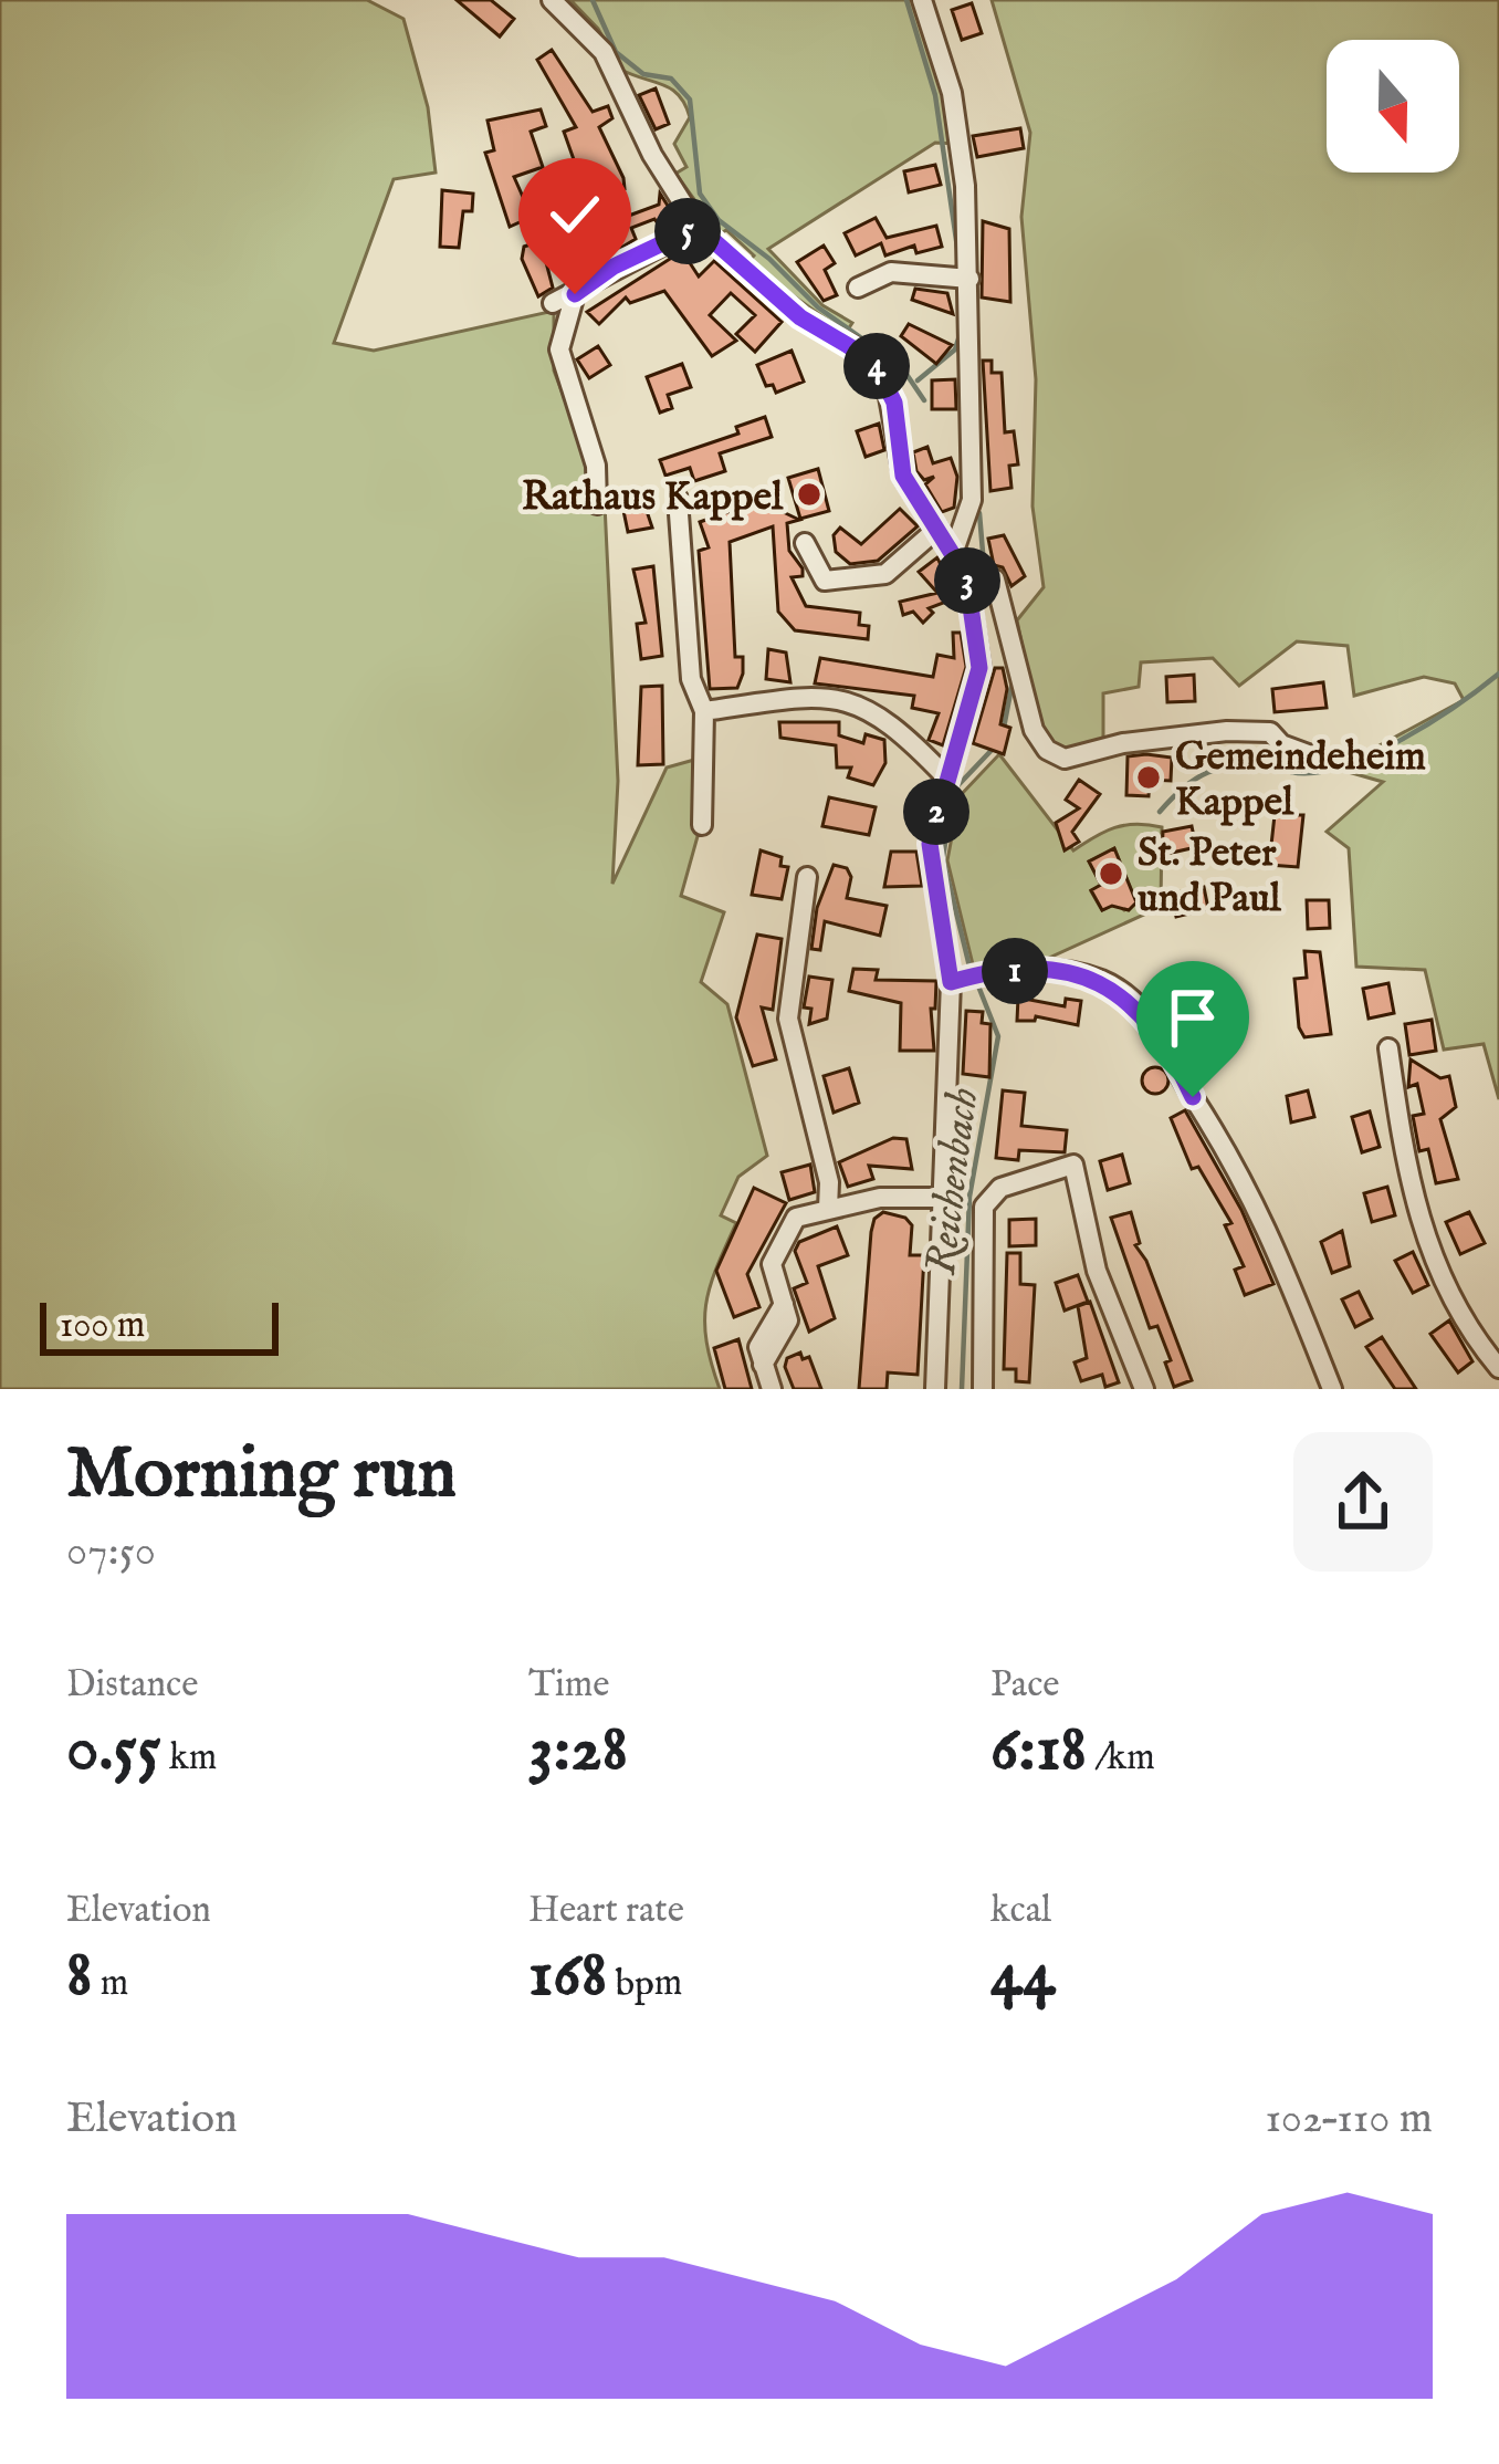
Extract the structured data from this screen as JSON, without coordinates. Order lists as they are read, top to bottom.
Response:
{
  "water": ["Reichenbach"],
  "places": ["Rathaus Kappel", "Gemeindeheim Kappel", "St. Peter und Paul"],
  "scale_bar": "100 m",
  "north": "bottom",
  "page": {
    "pins": [
      "5",
      "4",
      "3",
      "2",
      "1"
    ],
    "scale": "100 m",
    "heading": ["Morning run", "07:50"],
    "stats": [
      ["Distance", "0.55 km"],
      ["Time", "3:28"],
      ["Pace", "6:18 /km"],
      ["Elevation", "8 m"],
      ["Heart rate", "168 bpm"],
      ["kcal", "44"]
    ],
    "chart": ["Elevation", "102–110 m"]
  }
}
